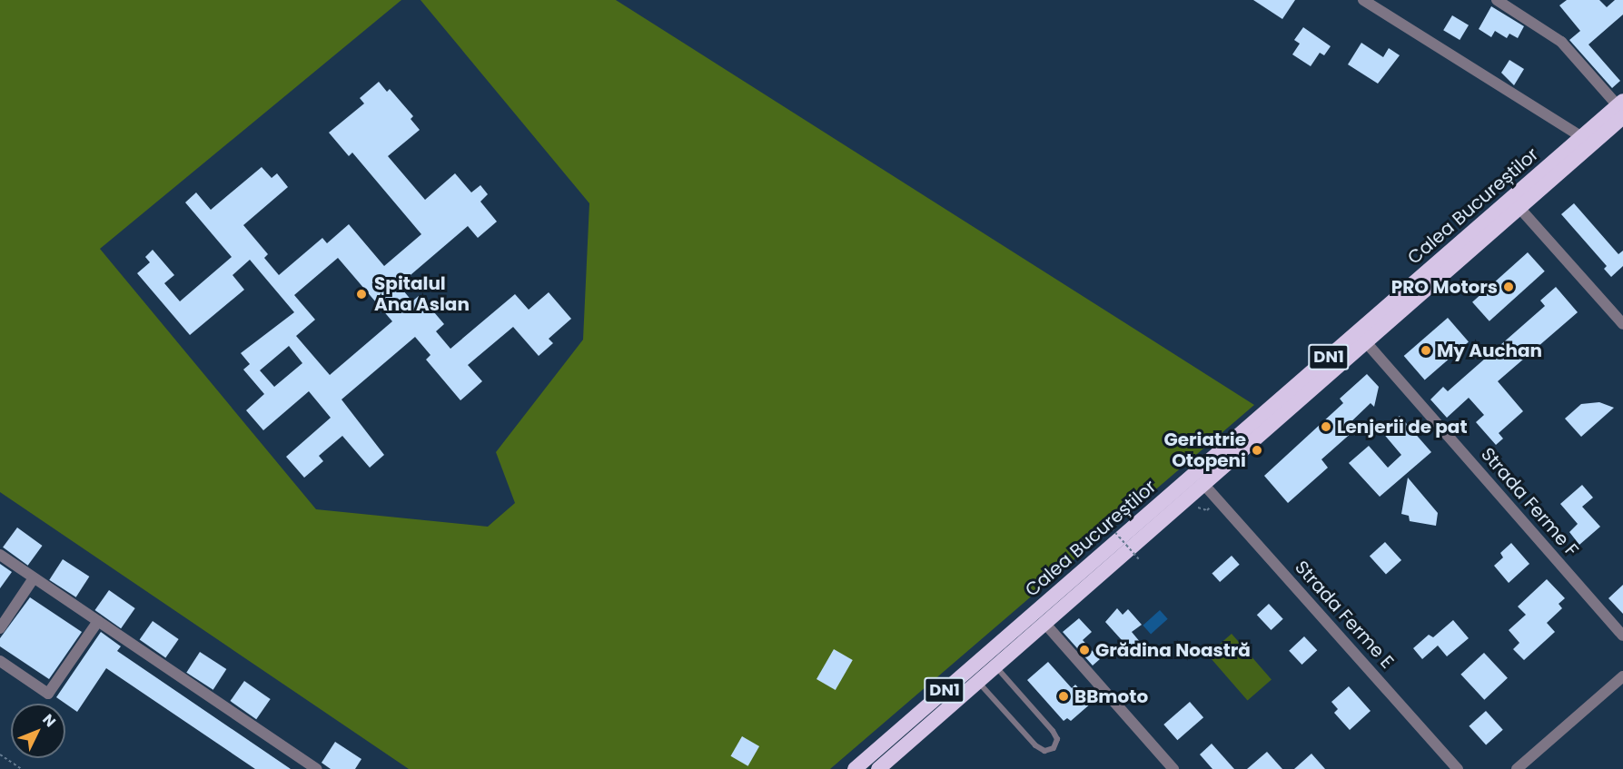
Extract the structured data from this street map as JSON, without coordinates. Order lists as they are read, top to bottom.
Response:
{
  "streets": {
    "highway": ["Calea Bucureștilor", "DN1"],
    "street": ["Strada Ferme F", "Strada Ferme E"]
  },
  "crossings": [
    ["Calea Bucureștilor", "Strada Ferme F"],
    ["Calea Bucureștilor", "Strada Ferme E"]
  ],
  "places": [
    "PRO Motors",
    "Spitalul Ana Aslan",
    "My Auchan",
    "Lenjerii de pat",
    "Geriatrie Otopeni",
    "Grădina Noastră",
    "BBmoto"
  ],
  "north": "top right"
}
